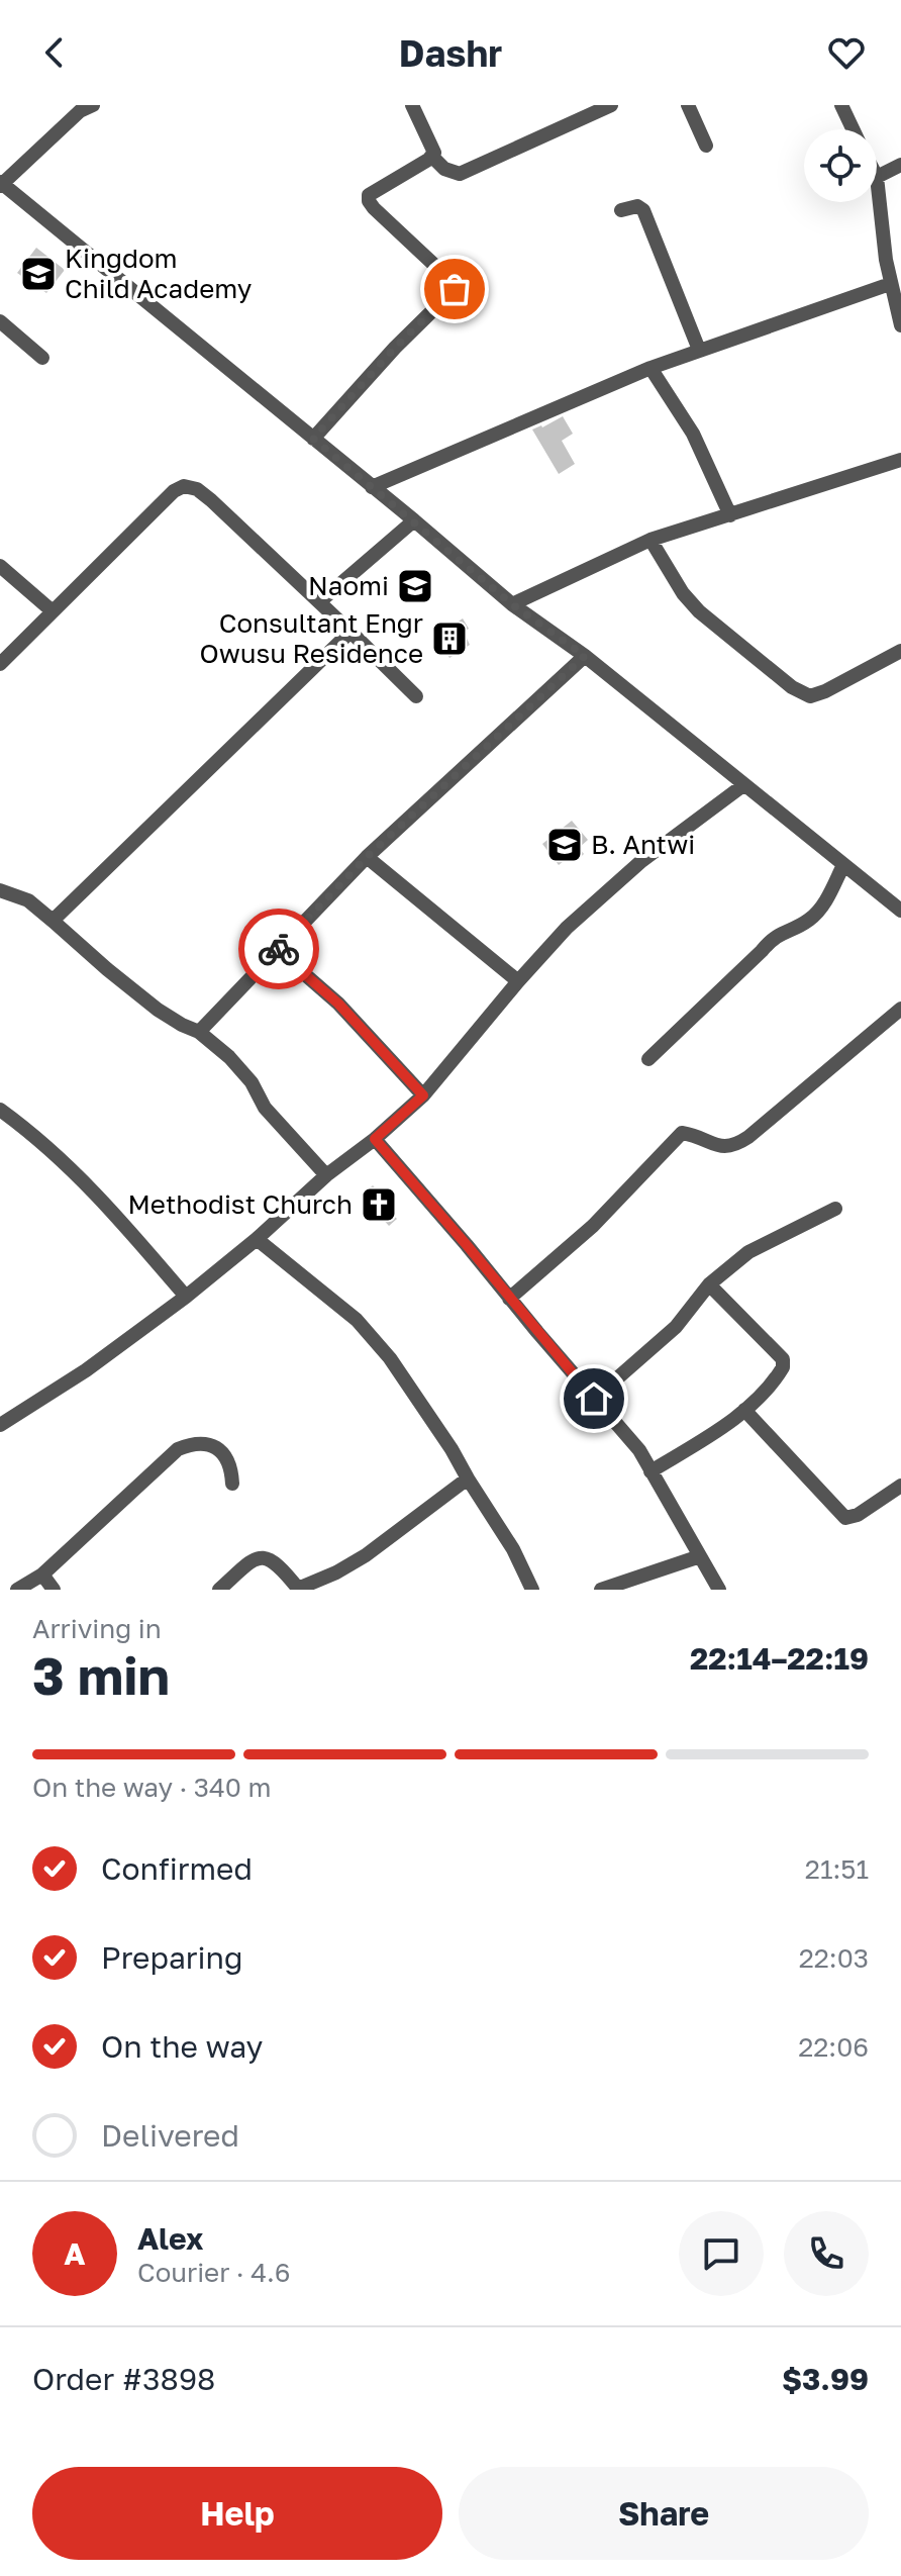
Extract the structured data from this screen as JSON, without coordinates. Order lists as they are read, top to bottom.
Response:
{
  "places": {
    "school or university": ["Kingdom Child Academy", "Naomi", "B. Antwi"],
    "building": ["Consultant Engr Owusu Residence"],
    "church": ["Methodist Church"]
  },
  "page": {
    "header": "Dashr",
    "heading": ["3 min", "Arriving in", "22:14–22:19"],
    "panel": [
      "Alex",
      "Courier · 4.6",
      "Order #3898",
      "$3.99"
    ],
    "bar": "On the way · 340 m",
    "list": [
      ["Confirmed", "21:51"],
      ["Preparing", "22:03"],
      ["On the way", "22:06"],
      "Delivered"
    ],
    "round": "A",
    "buttons": ["Help", "Share"]
  }
}
